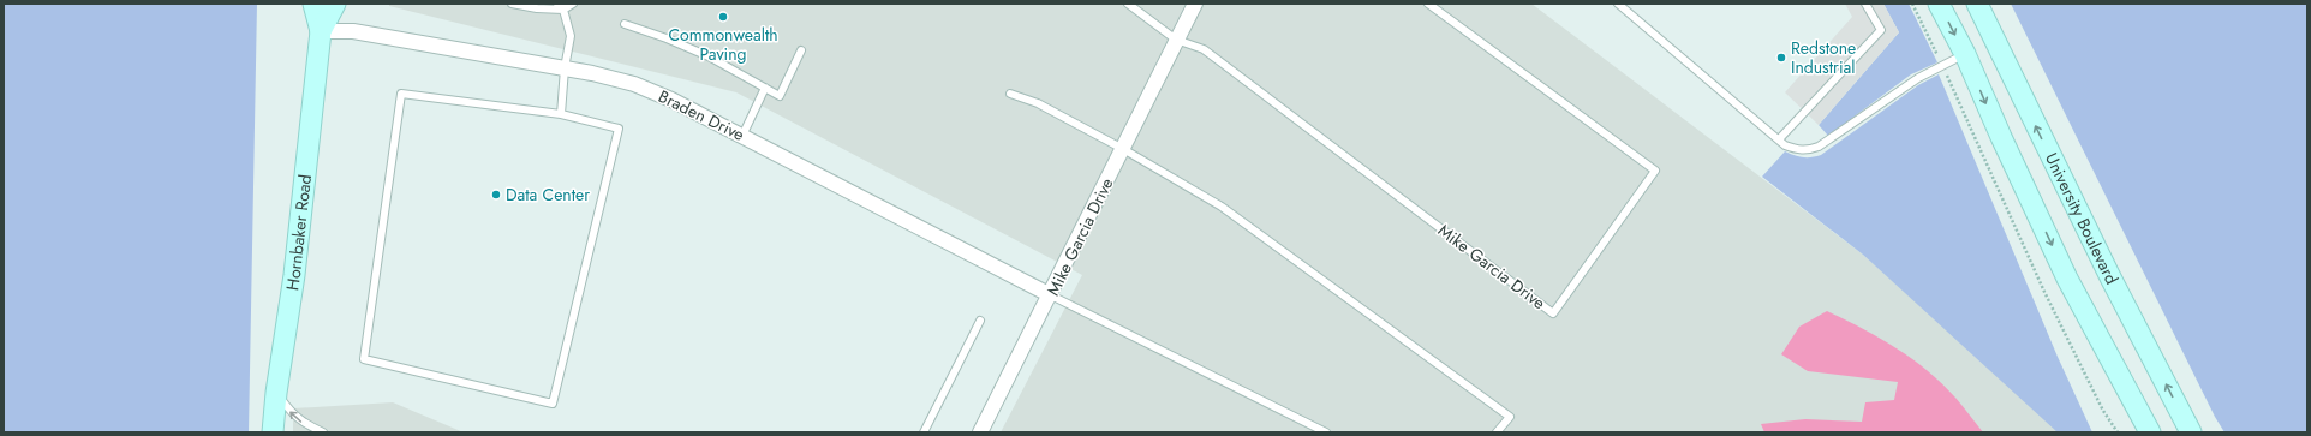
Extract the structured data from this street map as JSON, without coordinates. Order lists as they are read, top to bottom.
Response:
{
  "streets": {
    "main road": ["University Boulevard", "Hornbaker Road"],
    "street": ["Braden Drive", "Mike Garcia Drive"]
  },
  "crossings": [
    ["Braden Drive", "Hornbaker Road"],
    ["Braden Drive", "Mike Garcia Drive"]
  ],
  "places": ["Commonwealth Paving", "Redstone Industrial", "Data Center"]
}
